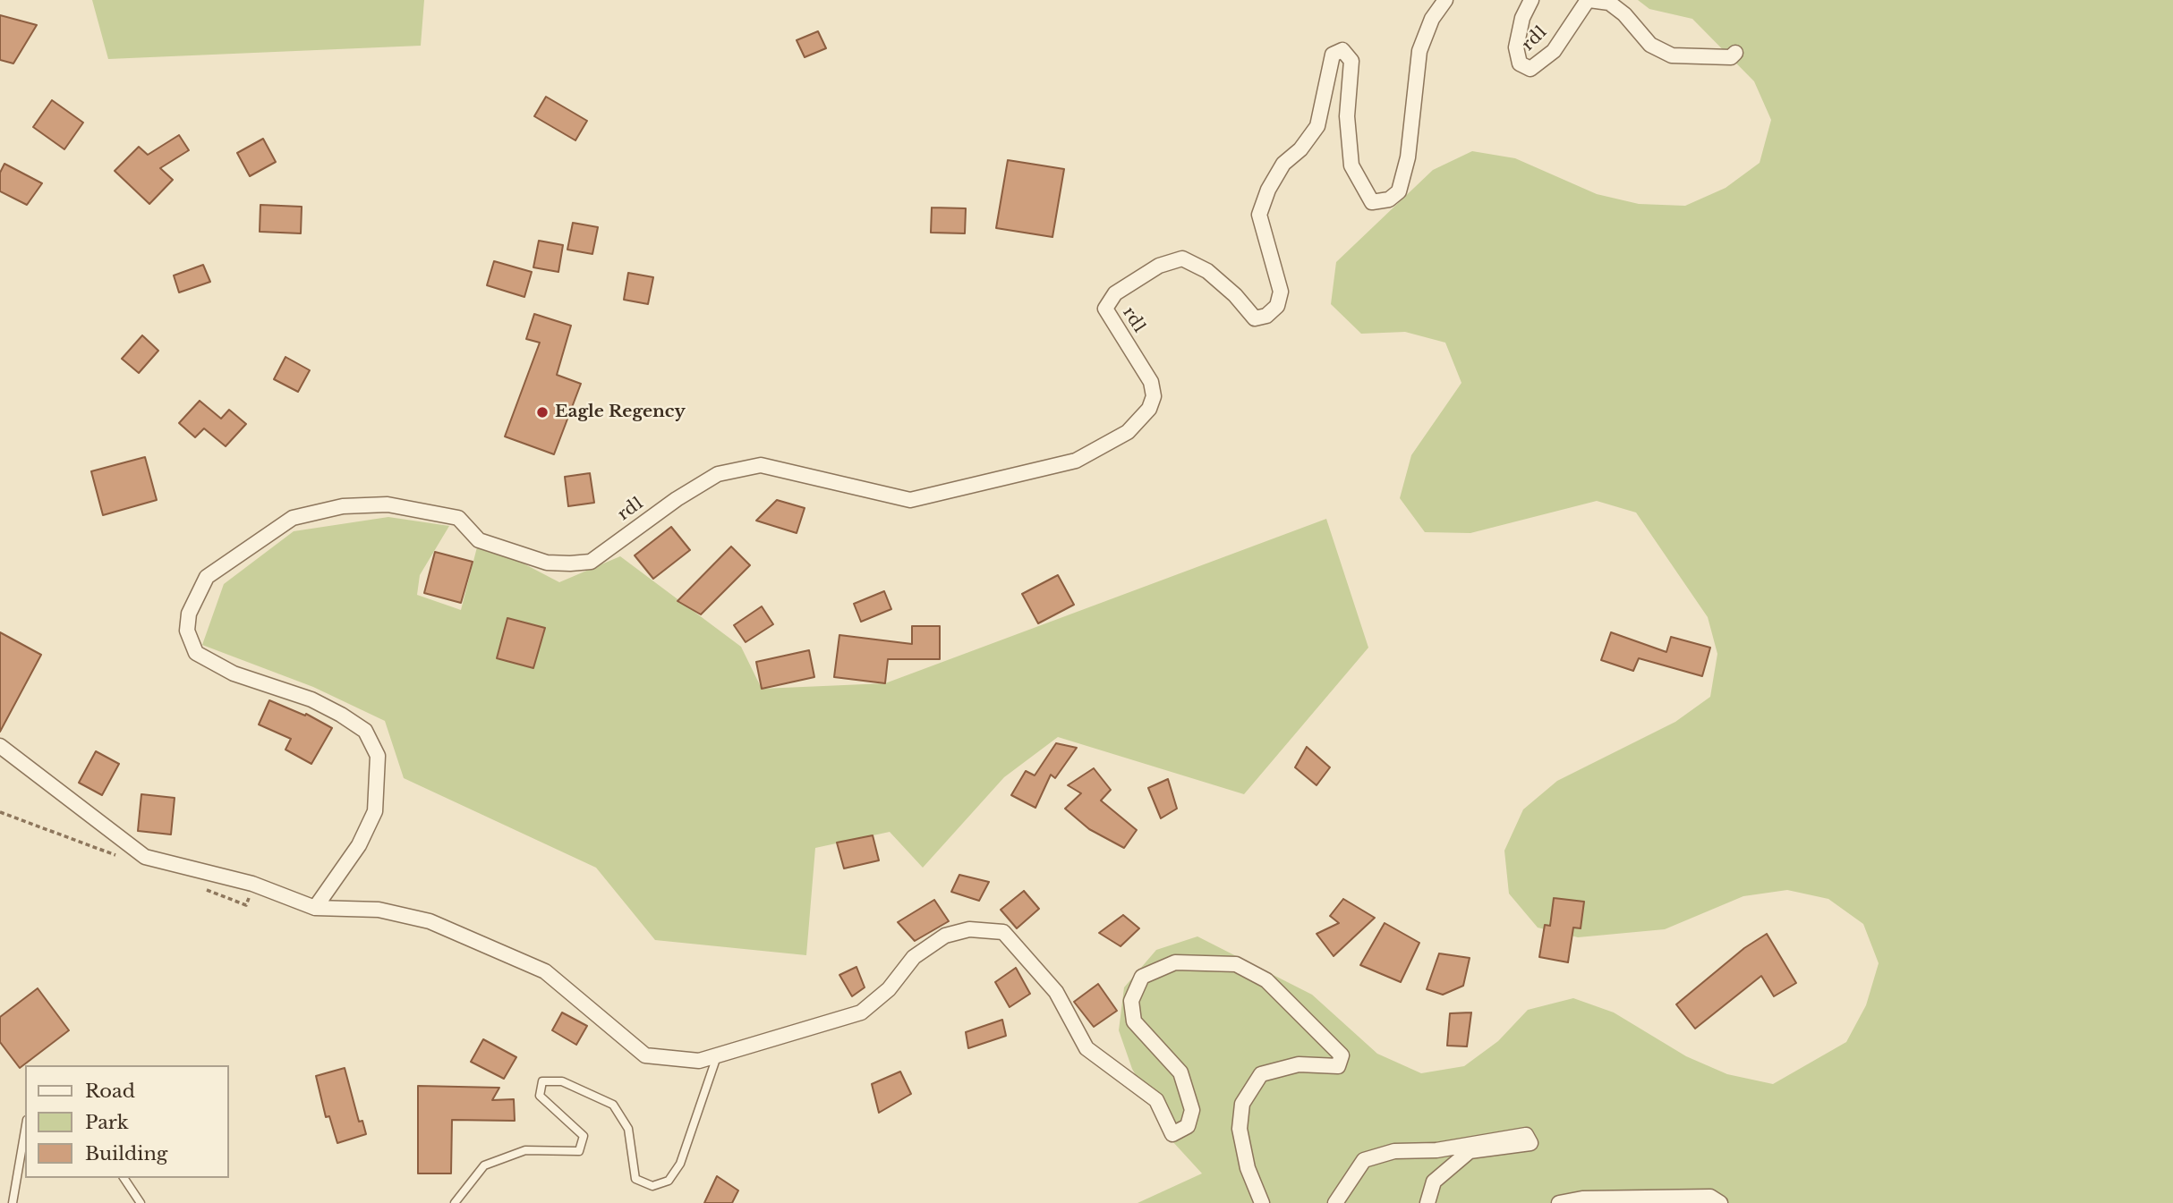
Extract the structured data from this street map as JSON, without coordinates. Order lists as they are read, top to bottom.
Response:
{
  "streets": {
    "street": ["rd1"]
  },
  "places": ["Eagle Regency"],
  "legend": ["Road", "Park", "Building"]
}
